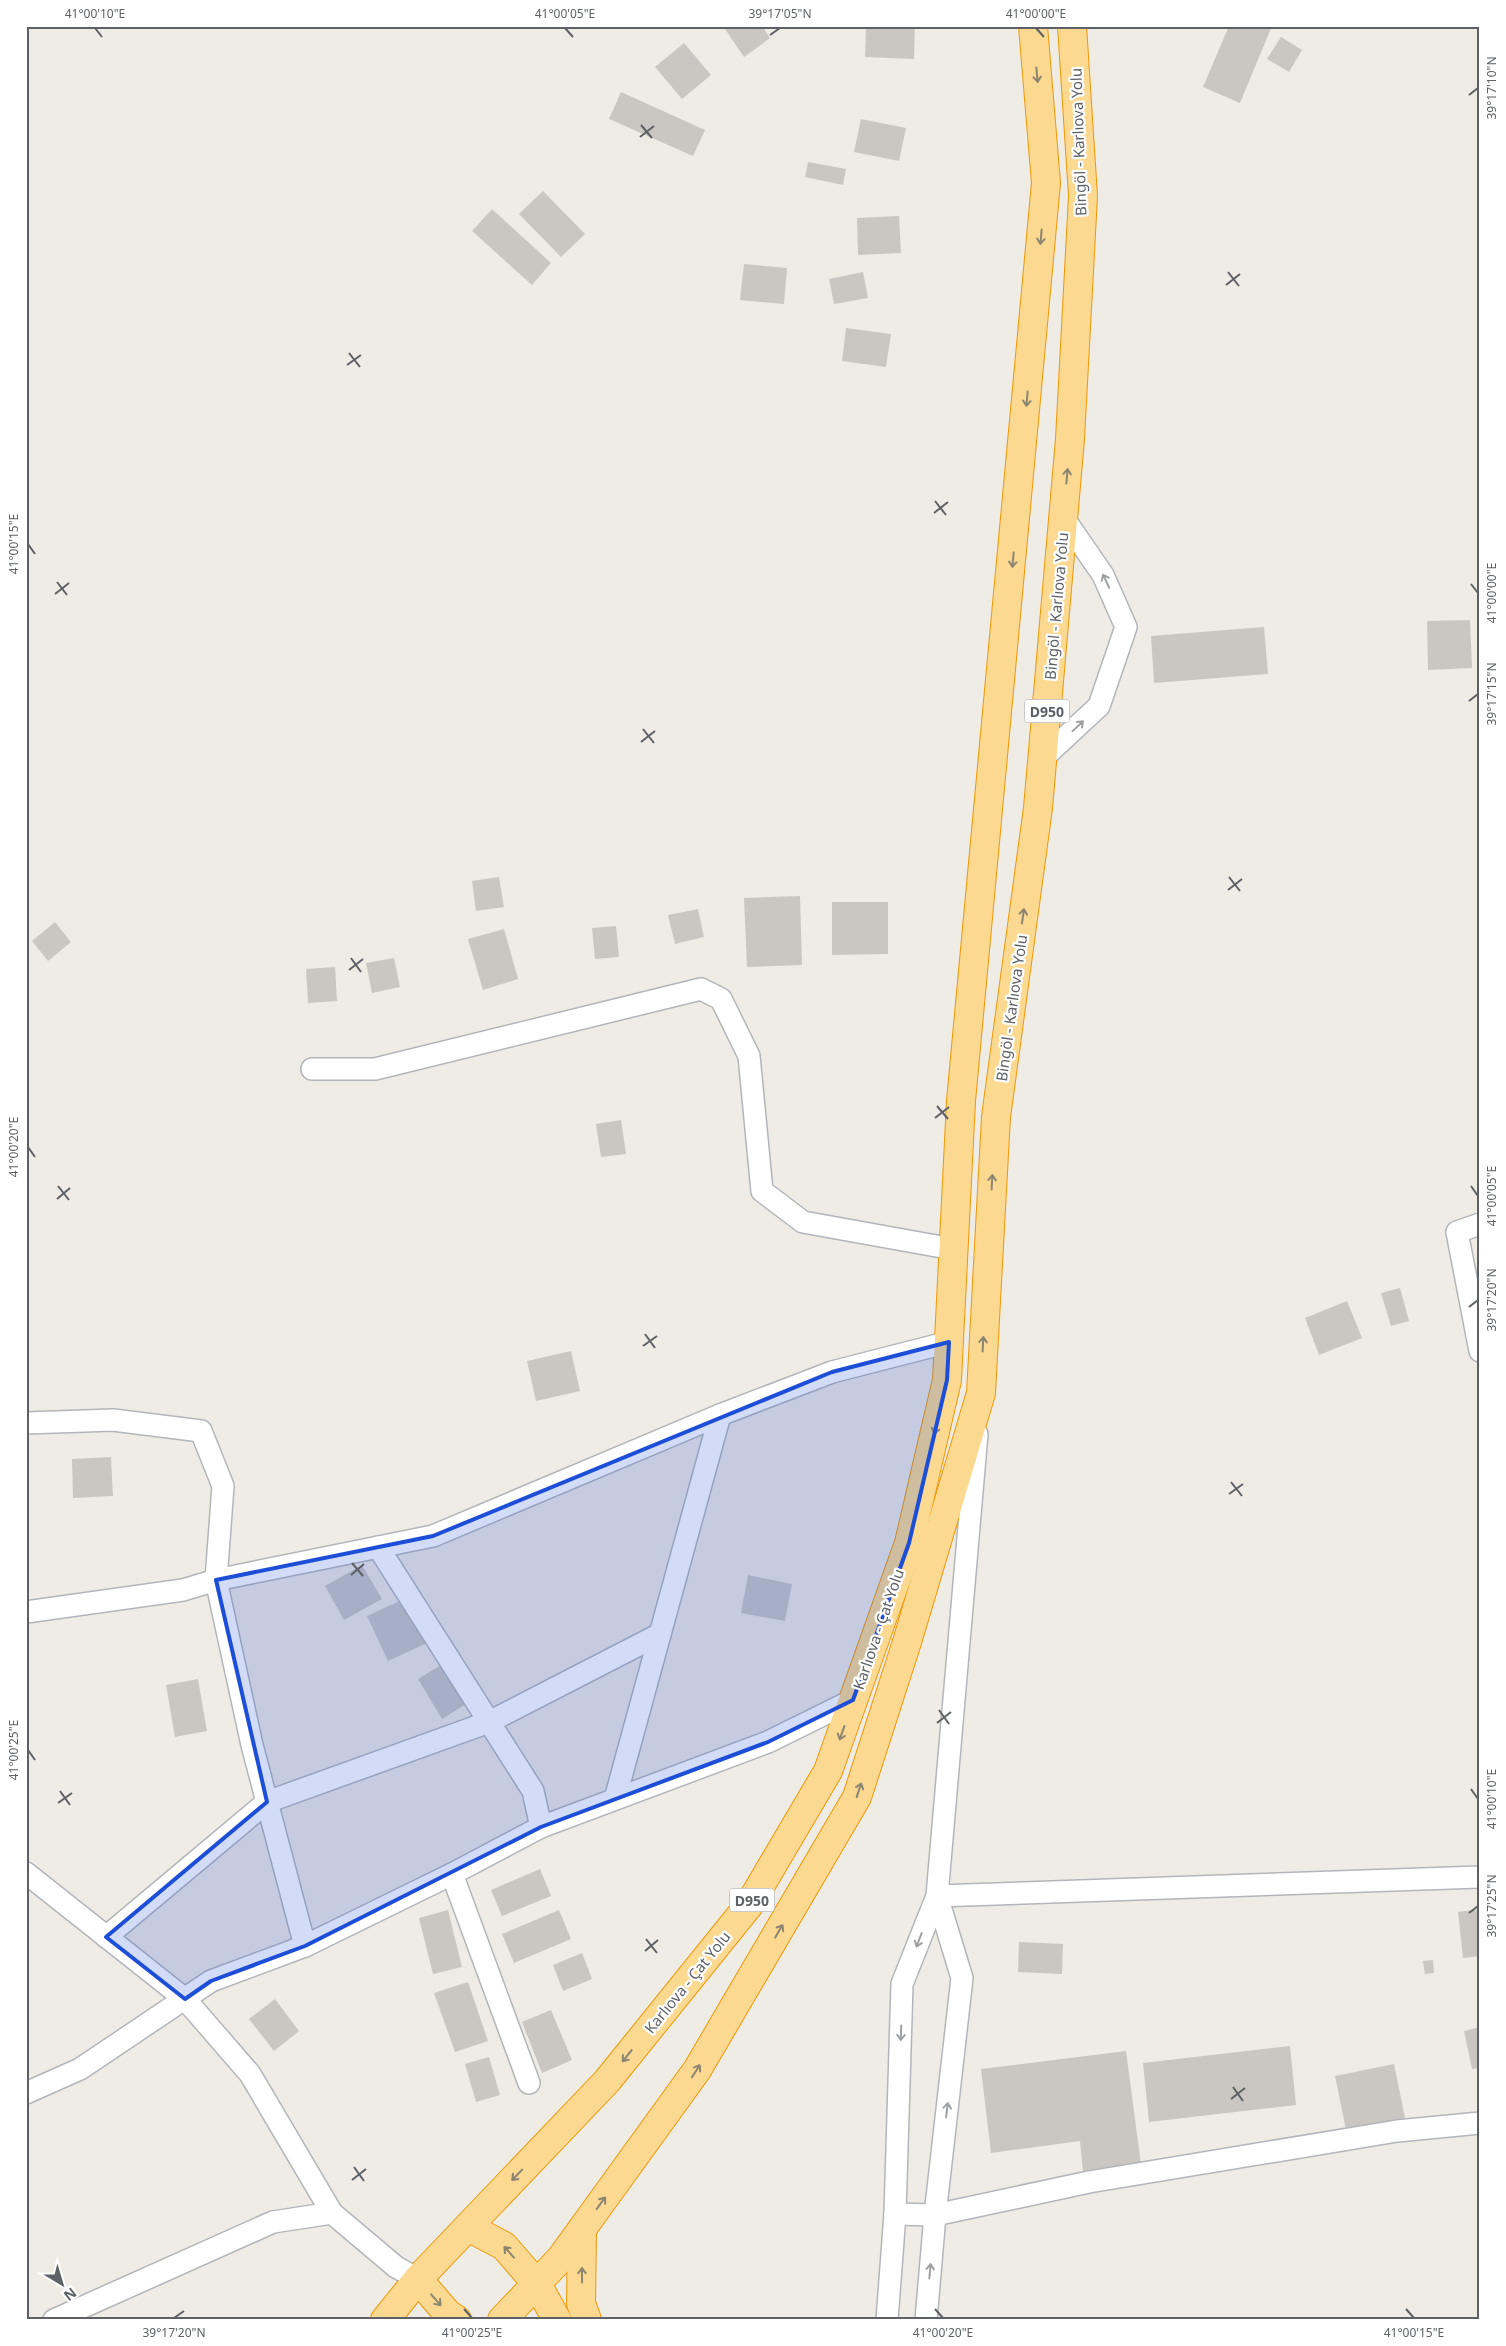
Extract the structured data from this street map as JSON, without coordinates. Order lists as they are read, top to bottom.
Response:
{
  "streets": {
    "highway": ["Bingöl - Karlıova Yolu", "D950", "Karlıova - Çat Yolu"]
  },
  "crossings": [
    ["Bingöl - Karlıova Yolu", "Karlıova - Çat Yolu"],
    ["D950", "Karlıova - Çat Yolu"]
  ],
  "north": "bottom right",
  "coordinates": [
    "41°00'10\"E",
    "41°00'05\"E",
    "39°17'05\"N",
    "41°00'00\"E",
    "39°17'10\"N",
    "41°00'15\"E",
    "39°17'15\"N",
    "41°00'20\"E",
    "39°17'20\"N",
    "41°00'25\"E",
    "39°17'25\"N"
  ]
}
